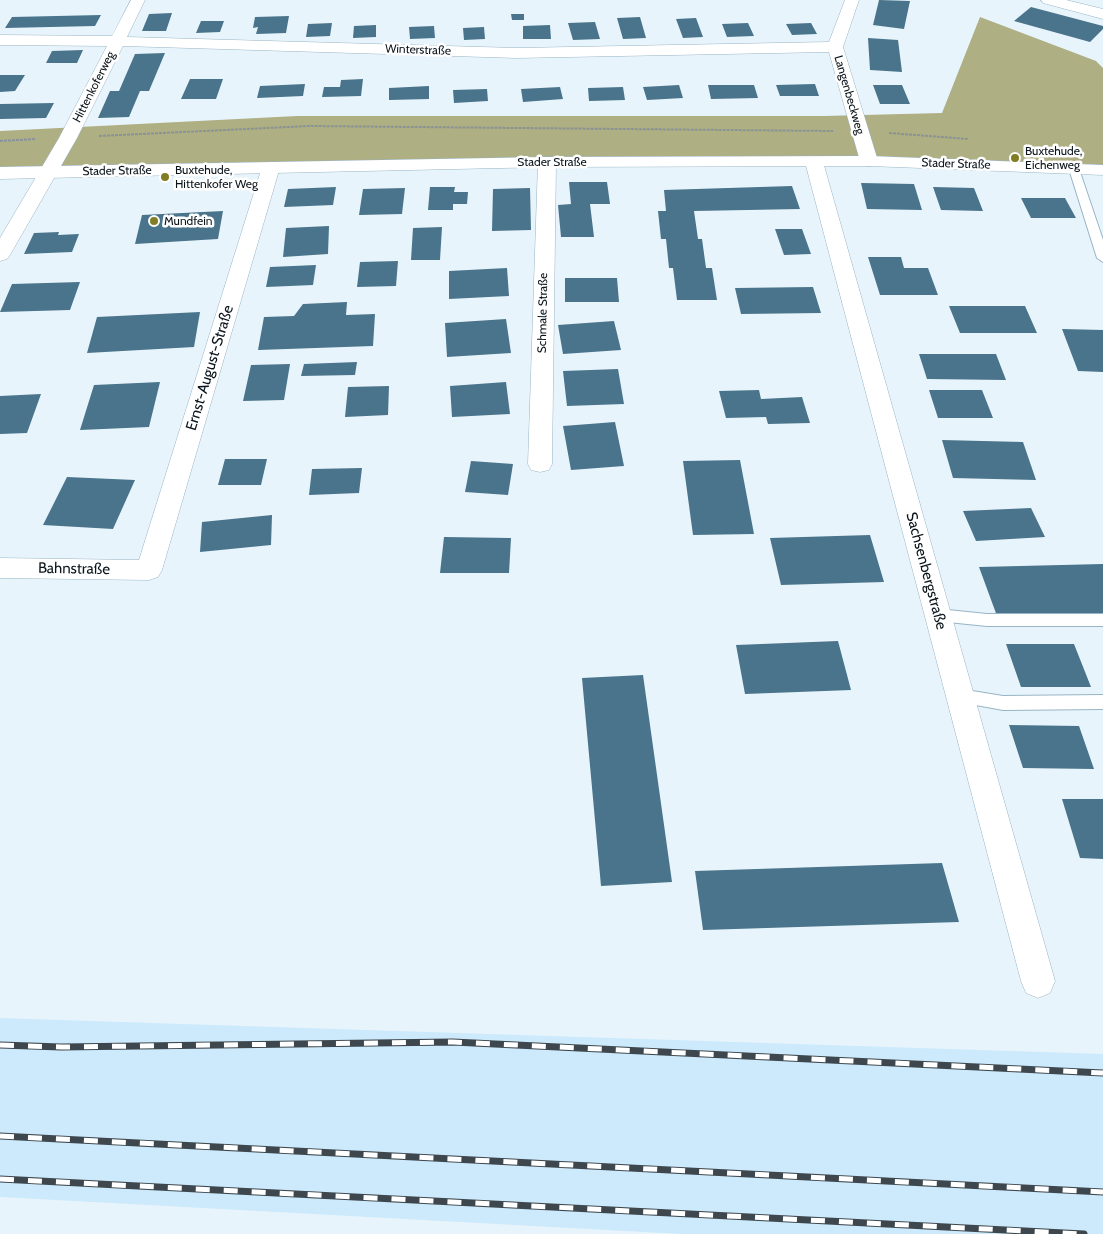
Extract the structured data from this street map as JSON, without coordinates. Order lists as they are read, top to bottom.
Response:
{
  "streets": {
    "street": [
      "Winterstraße",
      "Hittenkoferweg",
      "Langenbeckweg",
      "Stader Straße",
      "Schmale Straße",
      "Ernst-August-Straße",
      "Bahnstraße",
      "Sachsenbergstraße"
    ]
  },
  "crossings": [
    ["Winterstraße", "Hittenkoferweg"],
    ["Winterstraße", "Langenbeckweg"],
    ["Hittenkoferweg", "Stader Straße"],
    ["Langenbeckweg", "Stader Straße"],
    ["Stader Straße", "Schmale Straße"],
    ["Stader Straße", "Ernst-August-Straße"],
    ["Stader Straße", "Sachsenbergstraße"],
    ["Ernst-August-Straße", "Bahnstraße"]
  ],
  "places": ["Buxtehude, Eichenweg", "Buxtehude, Hittenkofer Weg", "Mundfein"]
}
